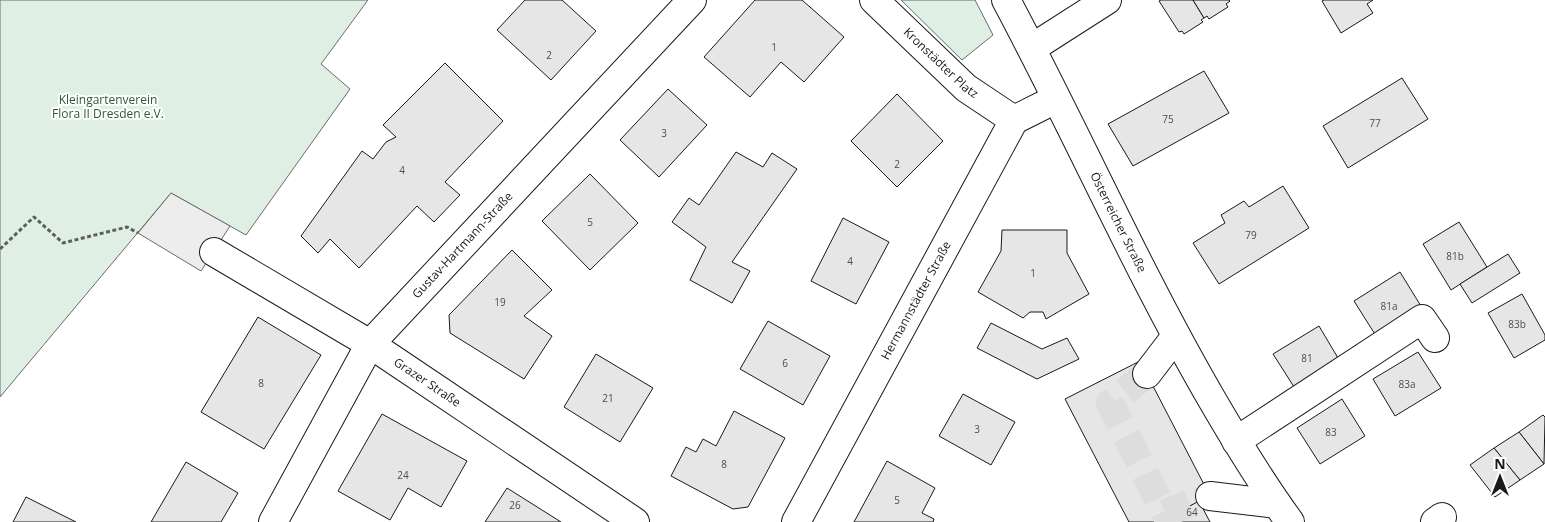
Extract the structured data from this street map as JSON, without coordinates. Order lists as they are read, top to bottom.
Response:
{
  "streets": {
    "street": [
      "Kronstädter Platz",
      "Österreicher Straße",
      "Gustav-Hartmann-Straße",
      "Hermannstädter Straße",
      "Grazer Straße"
    ]
  },
  "crossings": [
    ["Kronstädter Platz", "Hermannstädter Straße"],
    ["Gustav-Hartmann-Straße", "Grazer Straße"]
  ],
  "parks": ["Kleingartenverein Flora II Dresden e.V."],
  "house_numbers": [
    "1",
    "2",
    "75",
    "77",
    "3",
    "2",
    "4",
    "5",
    "79",
    "81b",
    "4",
    "1",
    "19",
    "81a",
    "83b",
    "81",
    "6",
    "8",
    "83a",
    "21",
    "3",
    "83",
    "8",
    "24",
    "5",
    "26",
    "64"
  ],
  "north": "top"
}
